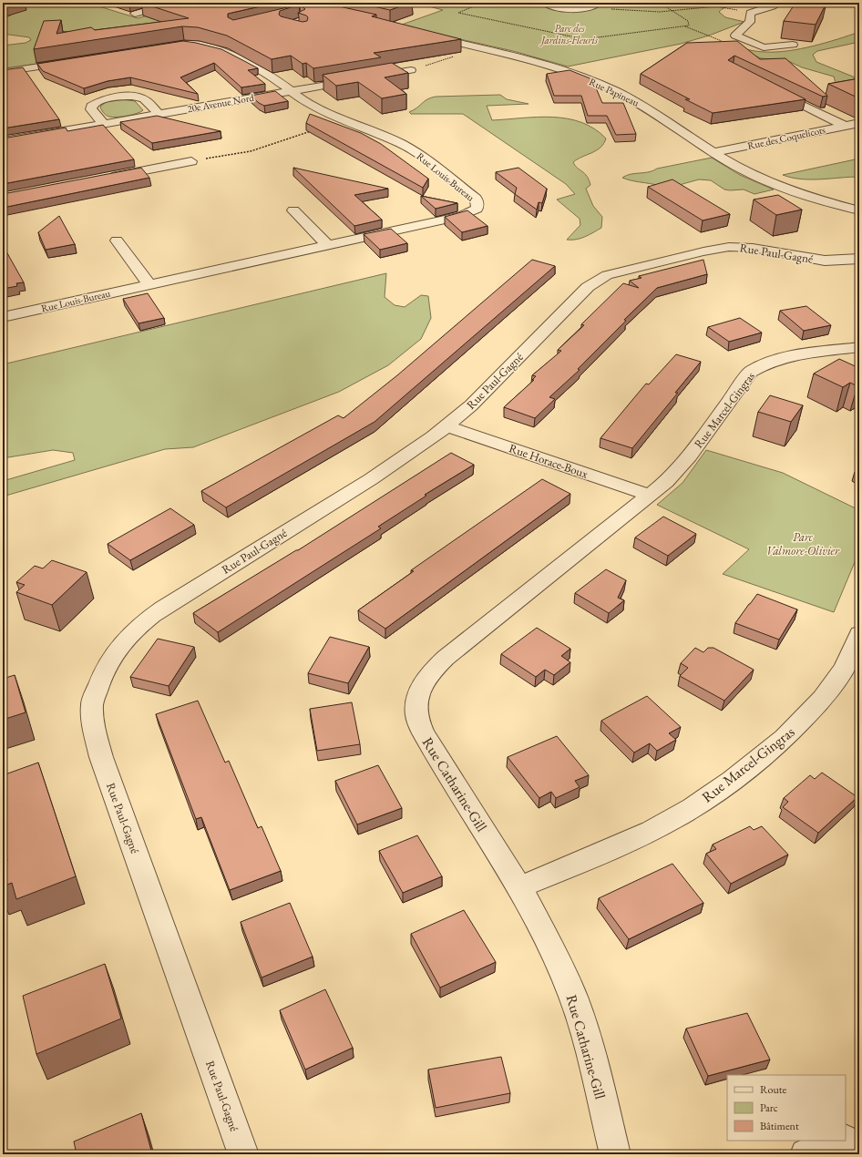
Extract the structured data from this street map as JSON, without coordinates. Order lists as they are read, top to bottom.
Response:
{
  "streets": {
    "street": [
      "Rue Papineau",
      "20e Avenue Nord",
      "Rue des Coquelicots",
      "Rue Louis-Bureau",
      "Rue Paul-Gagné",
      "Rue Marcel-Gingras",
      "Rue Horace-Boux",
      "Rue Catharine-Gill"
    ]
  },
  "crossings": [
    ["Rue Papineau", "Rue des Coquelicots"],
    ["20e Avenue Nord", "Rue Louis-Bureau"],
    ["Rue Paul-Gagné", "Rue Horace-Boux"],
    ["Rue Marcel-Gingras", "Rue Horace-Boux"],
    ["Rue Marcel-Gingras", "Rue Catharine-Gill"],
    ["Rue Horace-Boux", "Rue Catharine-Gill"]
  ],
  "parks": ["Parc des Jardins-Fleuris", "Parc Valmore-Olivier"],
  "legend": ["Route", "Parc", "Bâtiment"]
}
